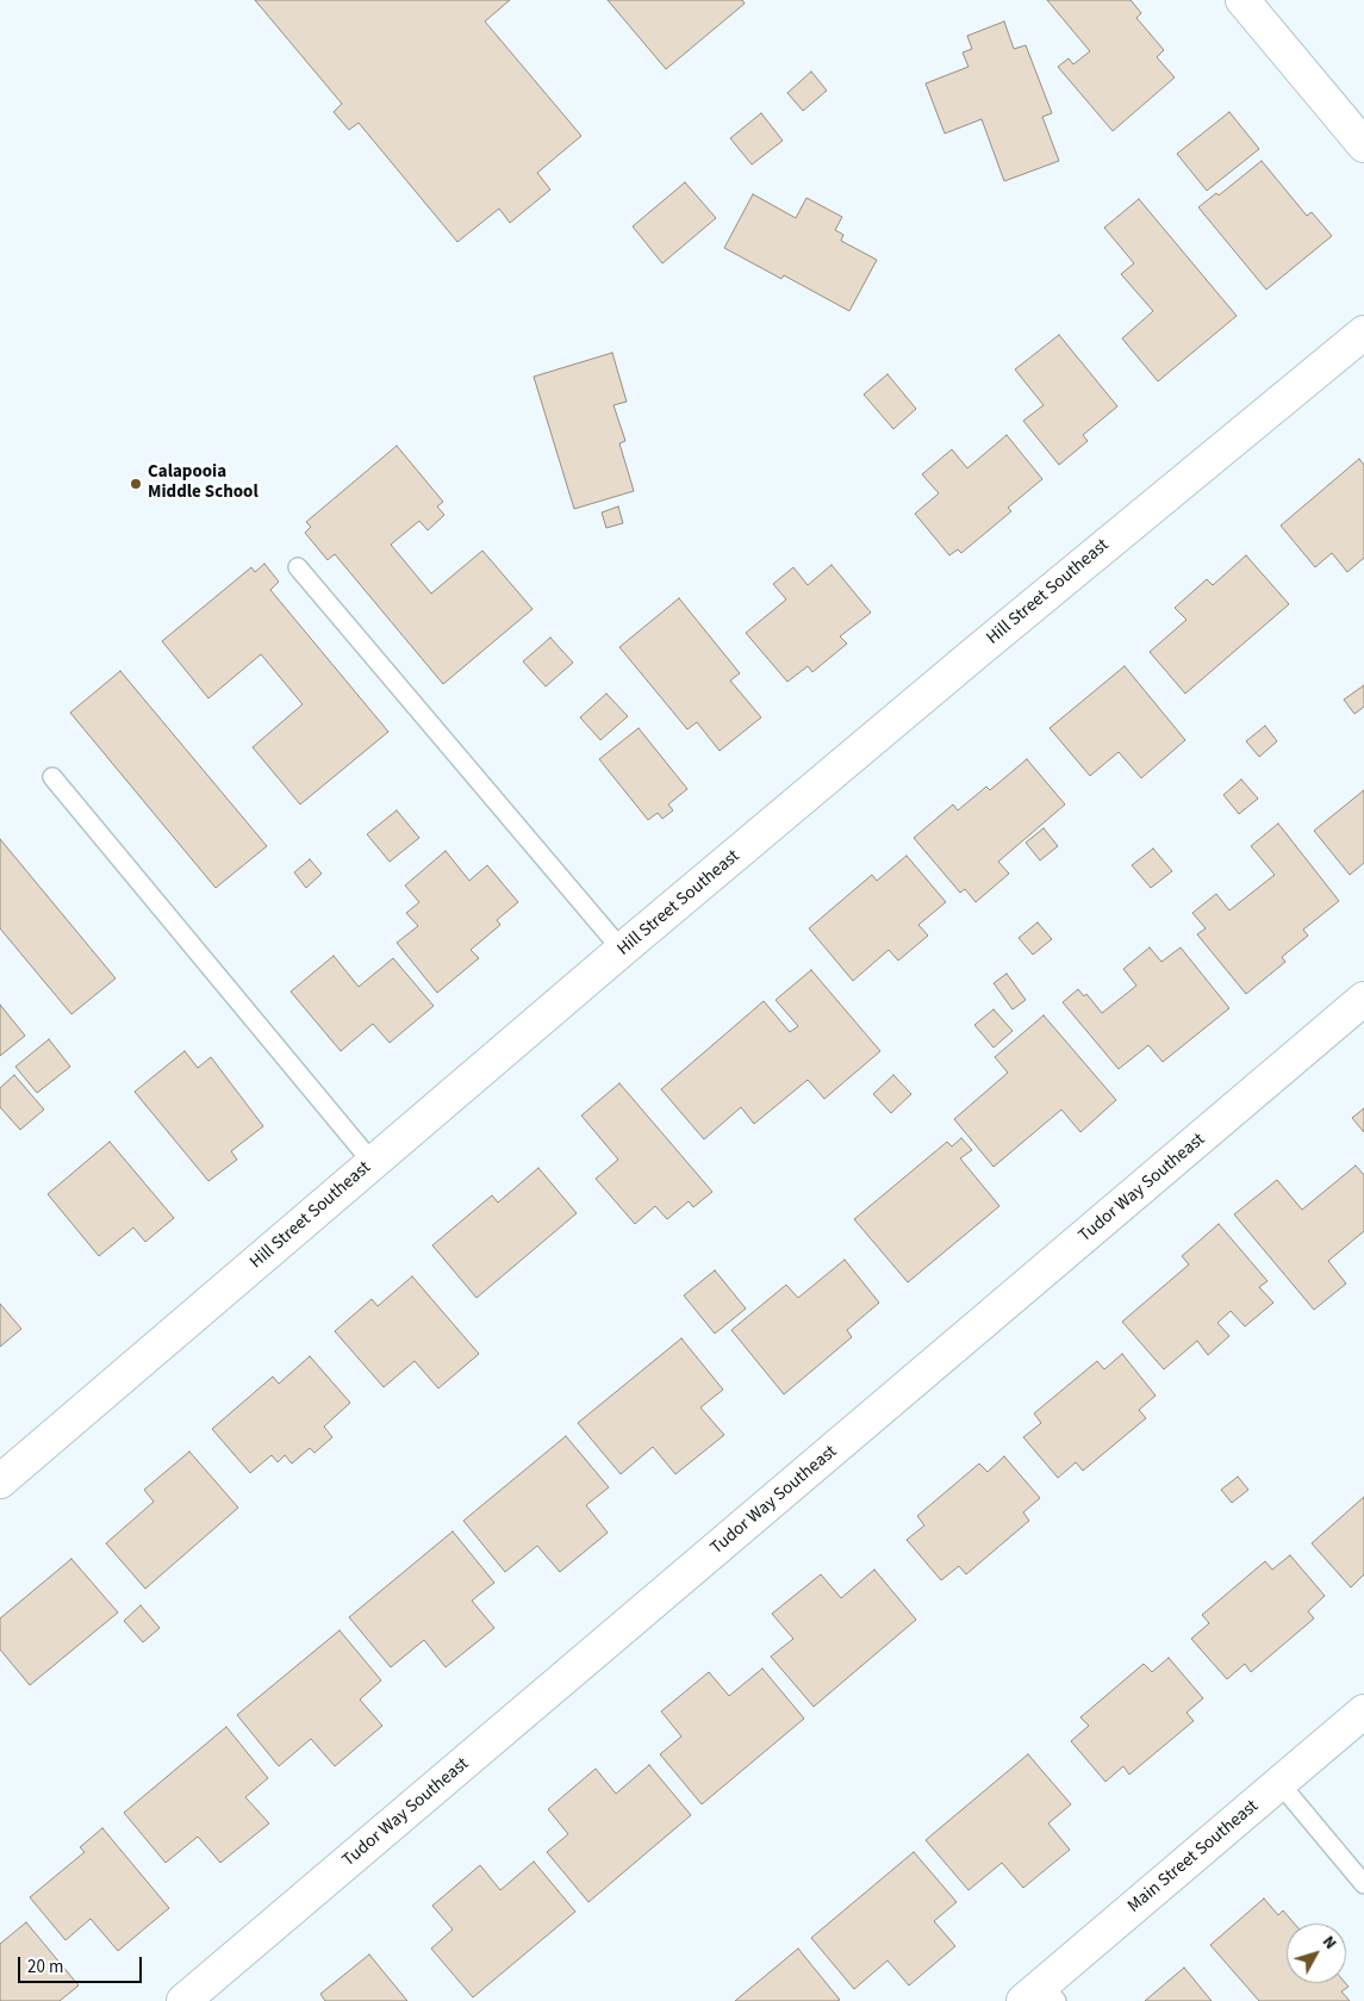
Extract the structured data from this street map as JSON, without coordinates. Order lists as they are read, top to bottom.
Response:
{
  "streets": {
    "street": ["Hill Street Southeast", "Tudor Way Southeast", "Main Street Southeast"]
  },
  "places": ["Calapooia Middle School"],
  "scale_bar": "20 m",
  "north": "top right"
}
